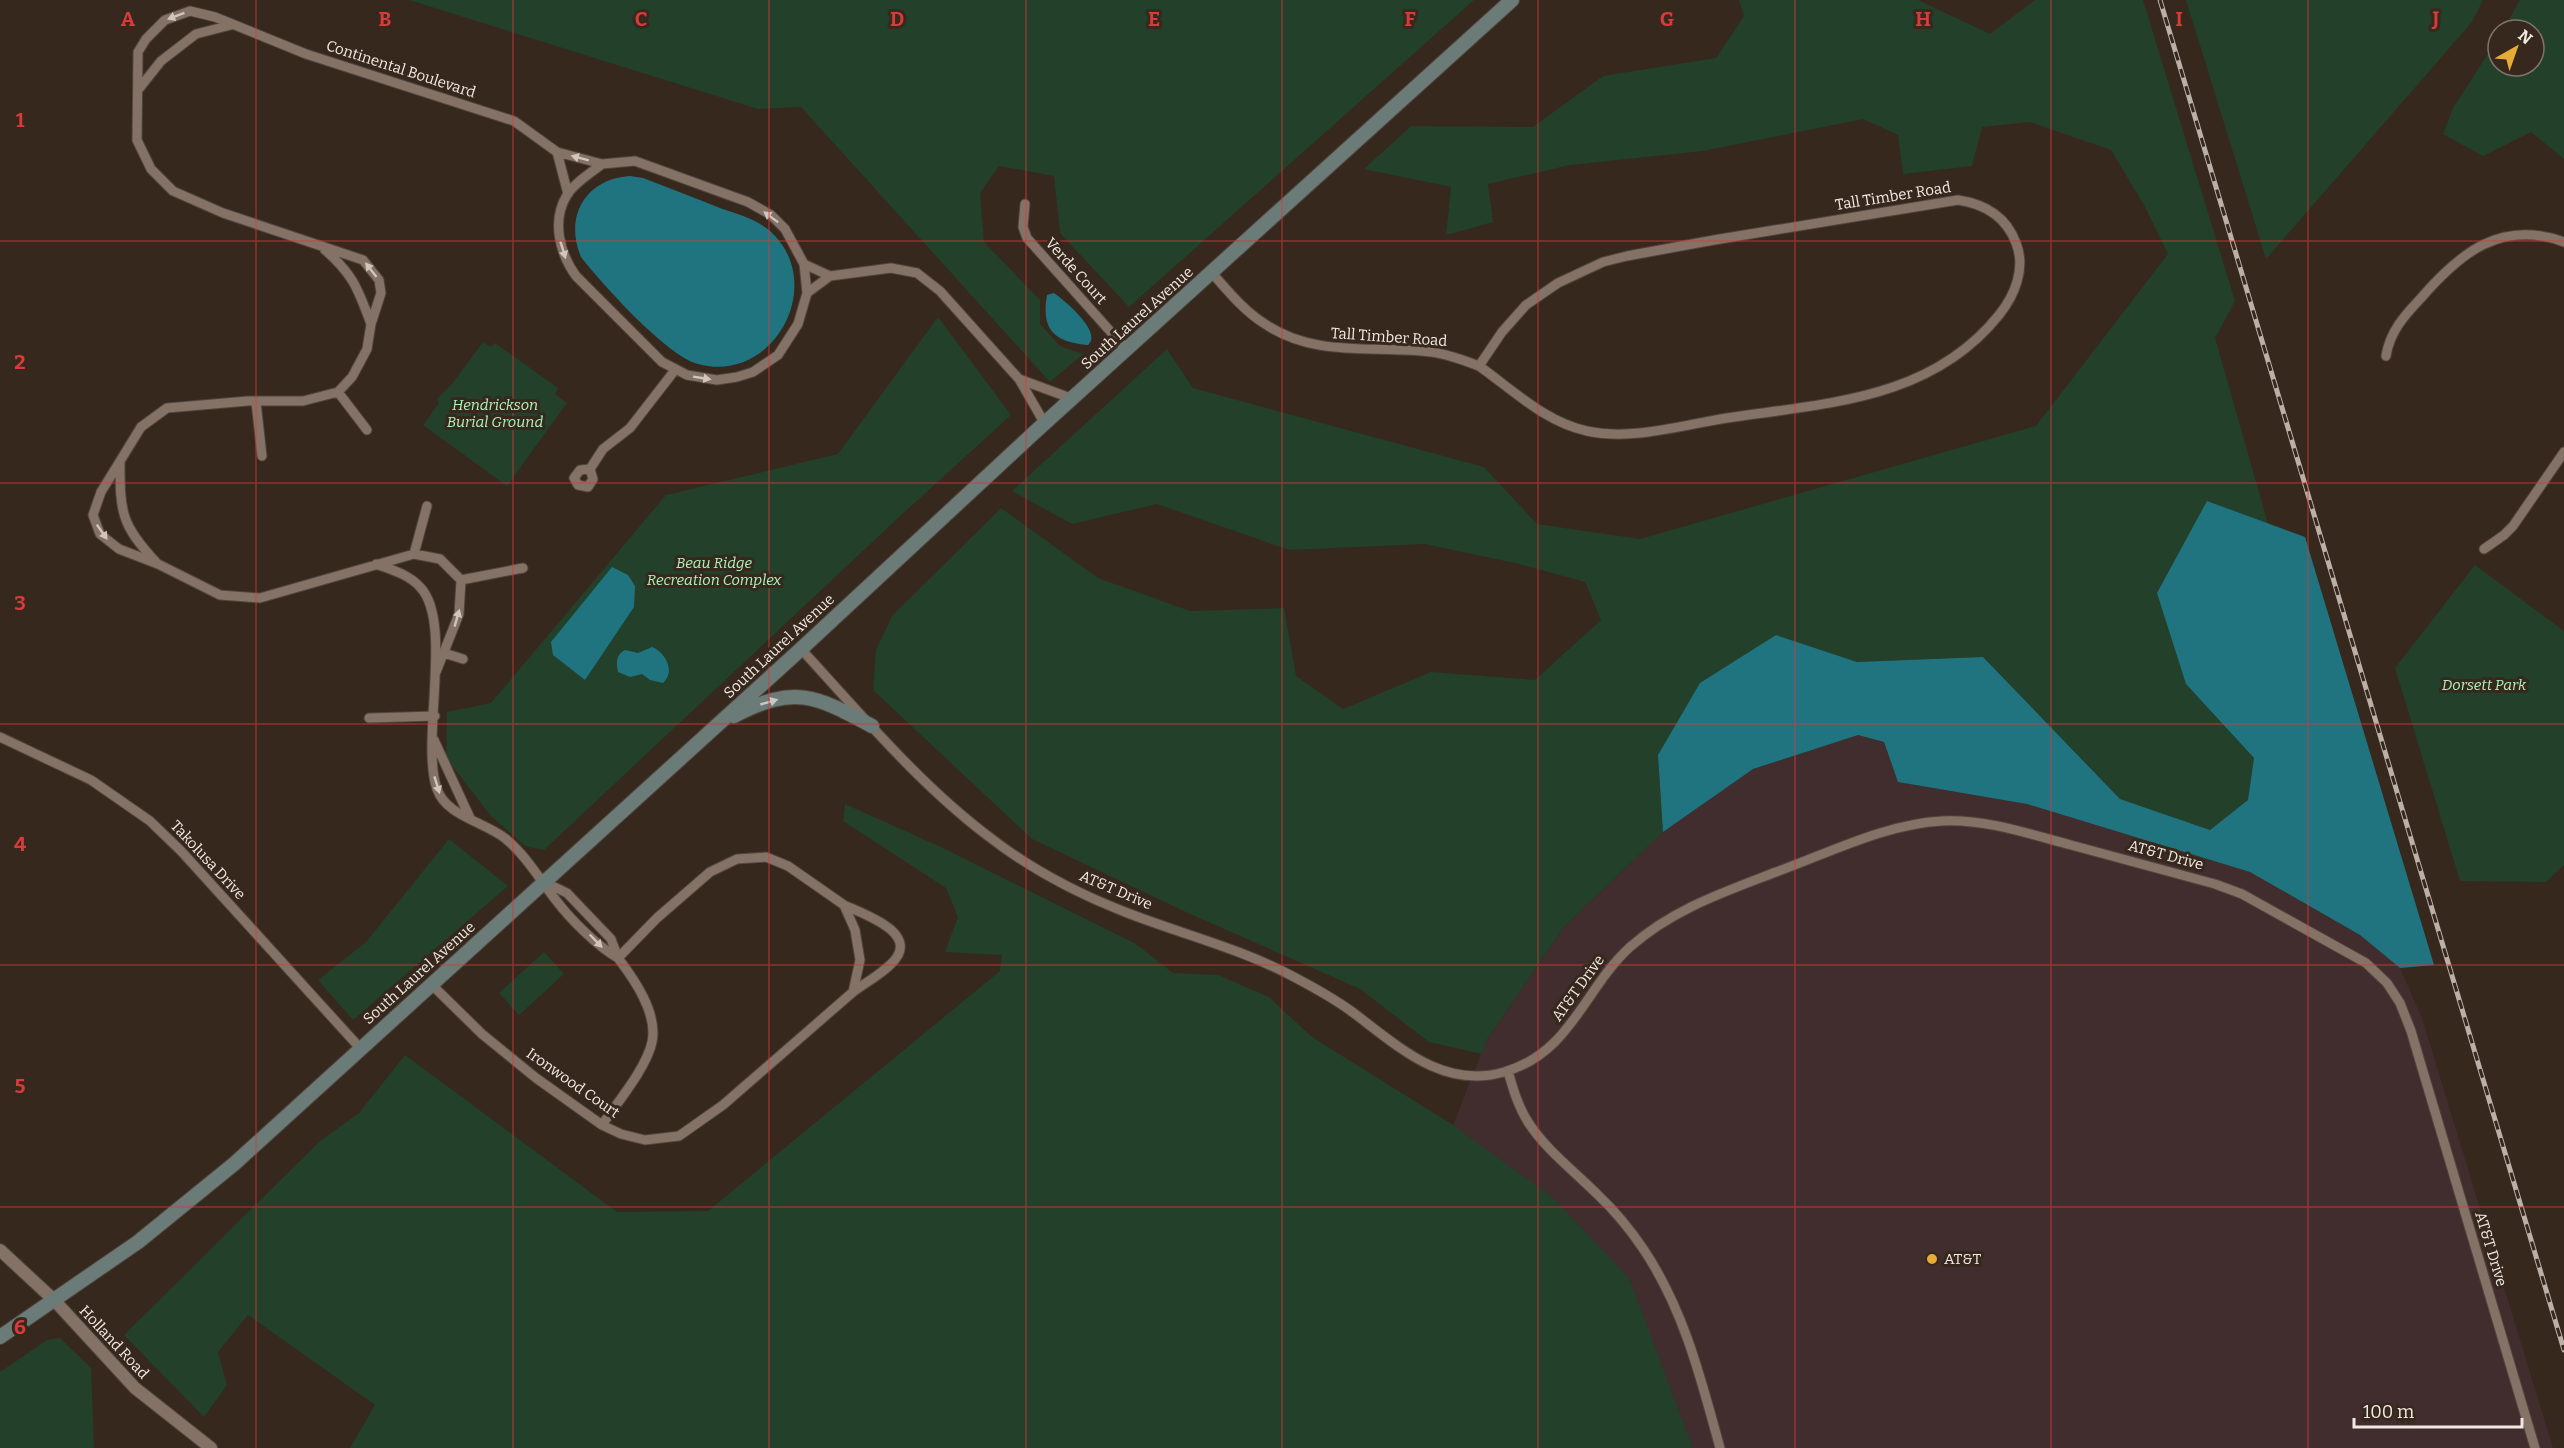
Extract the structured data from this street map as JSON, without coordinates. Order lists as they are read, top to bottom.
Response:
{
  "streets": {
    "main road": ["South Laurel Avenue"],
    "street": [
      "Continental Boulevard",
      "Tall Timber Road",
      "Verde Court",
      "AT&T Drive",
      "Takolusa Drive",
      "Ironwood Court",
      "Holland Road"
    ]
  },
  "crossings": [
    ["Tall Timber Road", "South Laurel Avenue"],
    ["Verde Court", "South Laurel Avenue"],
    ["South Laurel Avenue", "AT&T Drive"],
    ["South Laurel Avenue", "Takolusa Drive"],
    ["South Laurel Avenue", "Ironwood Court"],
    ["South Laurel Avenue", "Holland Road"]
  ],
  "parks": ["Hendrickson Burial Ground", "Beau Ridge Recreation Complex", "Dorsett Park"],
  "places": ["AT&T"],
  "scale_bar": "100 m",
  "north": "top right",
  "grid": {
    "columns": [
      "A",
      "B",
      "C",
      "D",
      "E",
      "F",
      "G",
      "H",
      "I",
      "J"
    ],
    "rows": [
      "1",
      "2",
      "3",
      "4",
      "5",
      "6"
    ]
  }
}
